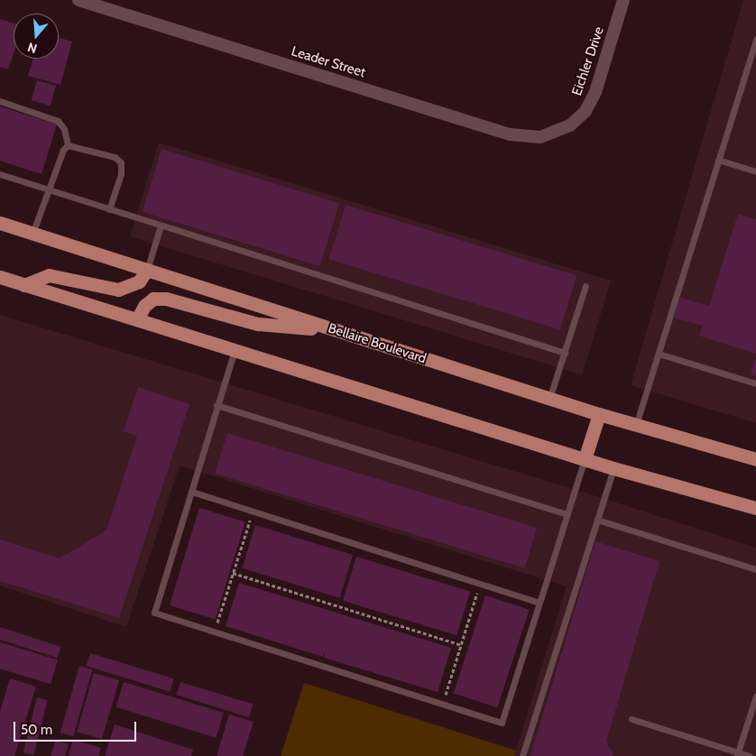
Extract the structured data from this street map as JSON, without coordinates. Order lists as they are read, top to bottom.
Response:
{
  "streets": {
    "main road": ["Bellaire Boulevard"],
    "street": ["Eichler Drive", "Leader Street"]
  },
  "crossings": [
    ["Eichler Drive", "Leader Street"]
  ],
  "scale_bar": "50 m",
  "north": "bottom"
}
